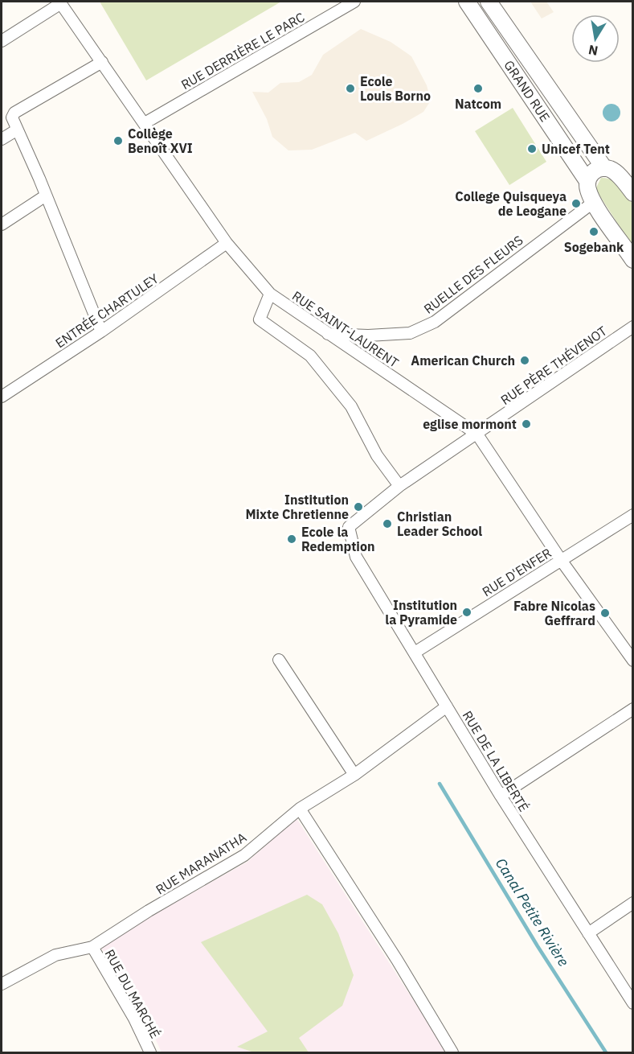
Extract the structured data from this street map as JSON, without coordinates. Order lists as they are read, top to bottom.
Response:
{
  "streets": {
    "street": [
      "RUE DERRIÈRE LE PARC",
      "GRAND RUE",
      "RUELLE DES FLEURS",
      "ENTRÉE CHARTULEY",
      "RUE SAINT-LAURENT",
      "RUE PÈRE THÉVENOT",
      "RUE D'ENFER",
      "RUE DE LA LIBERTÉ",
      "RUE MARANATHA",
      "RUE DU MARCHÉ"
    ]
  },
  "crossings": [
    ["RUE DERRIÈRE LE PARC", "RUE SAINT-LAURENT"],
    ["GRAND RUE", "RUELLE DES FLEURS"],
    ["RUELLE DES FLEURS", "RUE SAINT-LAURENT"],
    ["ENTRÉE CHARTULEY", "RUE SAINT-LAURENT"],
    ["RUE SAINT-LAURENT", "RUE PÈRE THÉVENOT"],
    ["RUE SAINT-LAURENT", "RUE D'ENFER"],
    ["RUE PÈRE THÉVENOT", "RUE DE LA LIBERTÉ"],
    ["RUE D'ENFER", "RUE DE LA LIBERTÉ"],
    ["RUE DE LA LIBERTÉ", "RUE MARANATHA"],
    ["RUE MARANATHA", "RUE DU MARCHÉ"]
  ],
  "water": ["Canal Petite Rivière"],
  "places": [
    "Ecole Louis Borno",
    "Natcom",
    "Collège Benoît XVI",
    "Unicef Tent",
    "College Quisqueya de Leogane",
    "Sogebank",
    "American Church",
    "eglise mormont",
    "Institution Mixte Chretienne",
    "Christian Leader School",
    "Ecole la Redemption",
    "Institution la Pyramide",
    "Fabre Nicolas Geffrard"
  ],
  "north": "bottom"
}
